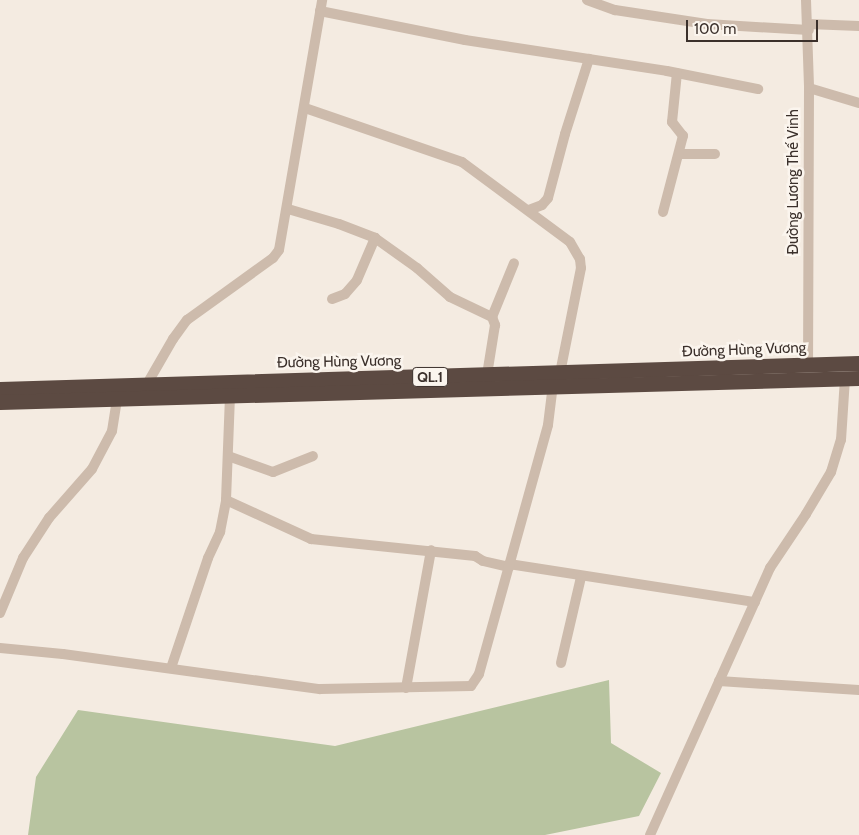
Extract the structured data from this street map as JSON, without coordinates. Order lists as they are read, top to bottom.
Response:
{
  "streets": {
    "highway": ["Đường Hùng Vương", "QL.1"],
    "street": ["Đường Lương Thế Vinh"]
  },
  "crossings": [
    ["Đường Lương Thế Vinh", "Đường Hùng Vương"]
  ],
  "scale_bar": "100 m"
}
